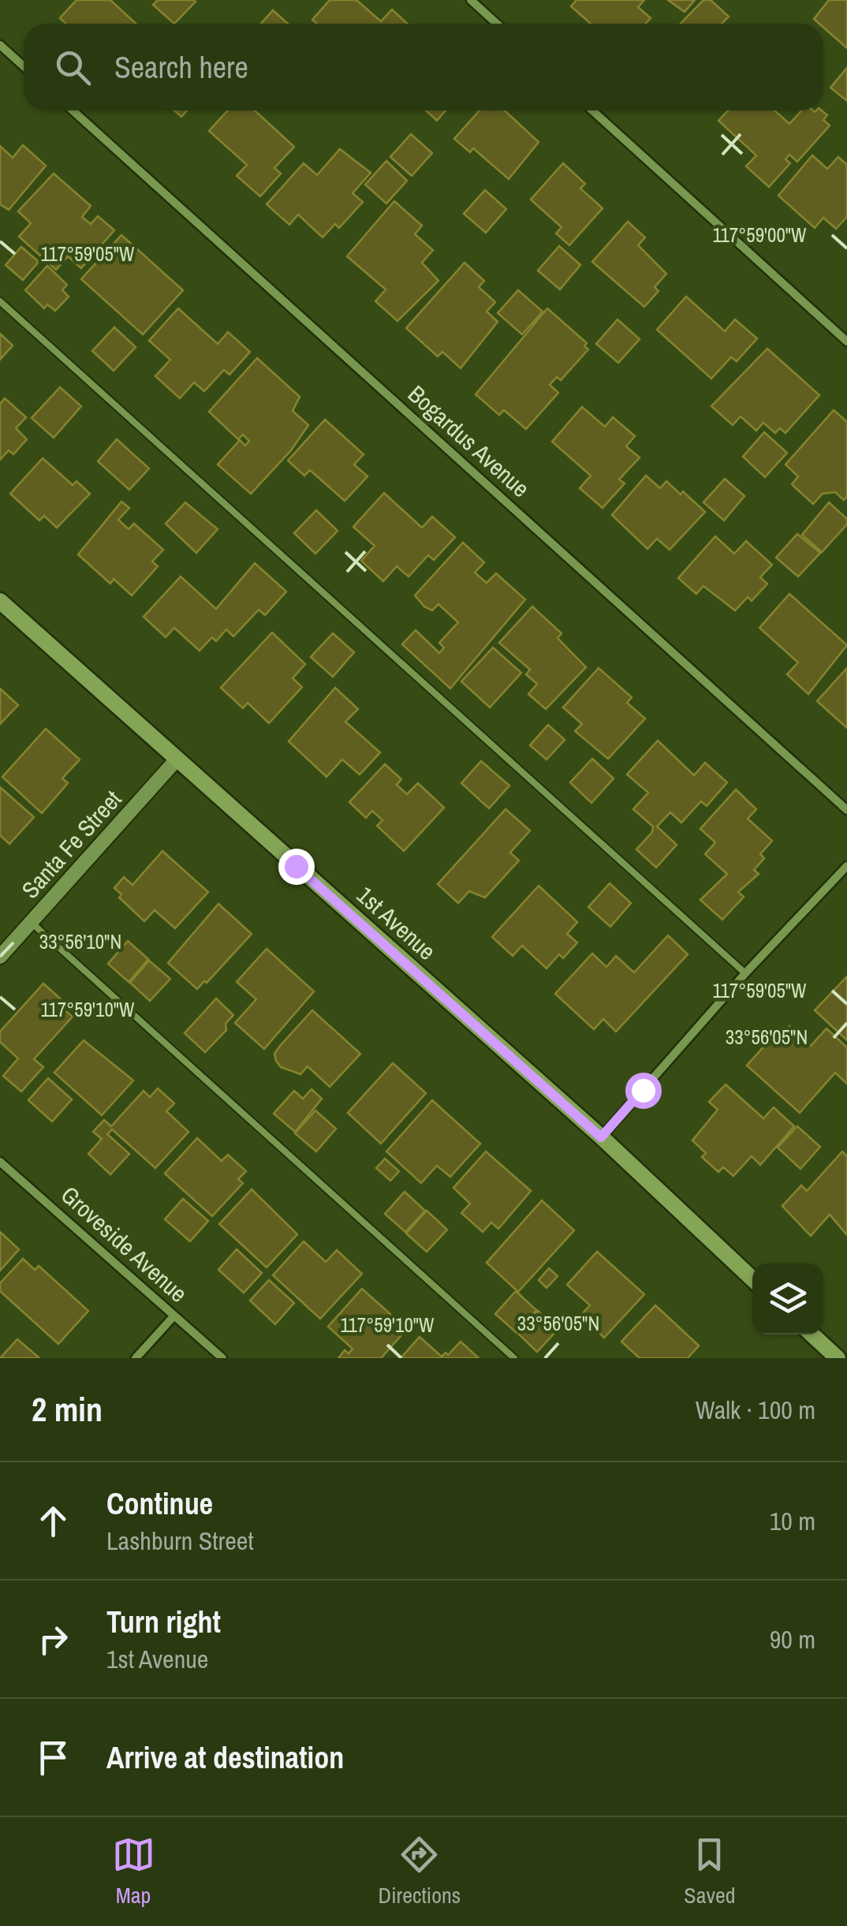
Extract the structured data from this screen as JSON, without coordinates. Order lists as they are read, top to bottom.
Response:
{
  "streets": {
    "main road": ["1st Avenue"],
    "street": ["Bogardus Avenue", "Santa Fe Street", "Groveside Avenue"]
  },
  "crossings": [
    ["Santa Fe Street", "1st Avenue"]
  ],
  "page": {
    "search": "Search here",
    "heading": ["2 min", "Walk · 100 m"],
    "list": [
      ["Continue", "Lashburn Street", "10 m"],
      ["Turn right", "1st Avenue", "90 m"],
      "Arrive at destination"
    ],
    "nav": ["Map", "Directions", "Saved"]
  },
  "coordinates": [
    "117°59'00\"W",
    "117°59'05\"W",
    "33°56'10\"N",
    "117°59'10\"W",
    "33°56'05\"N"
  ]
}
